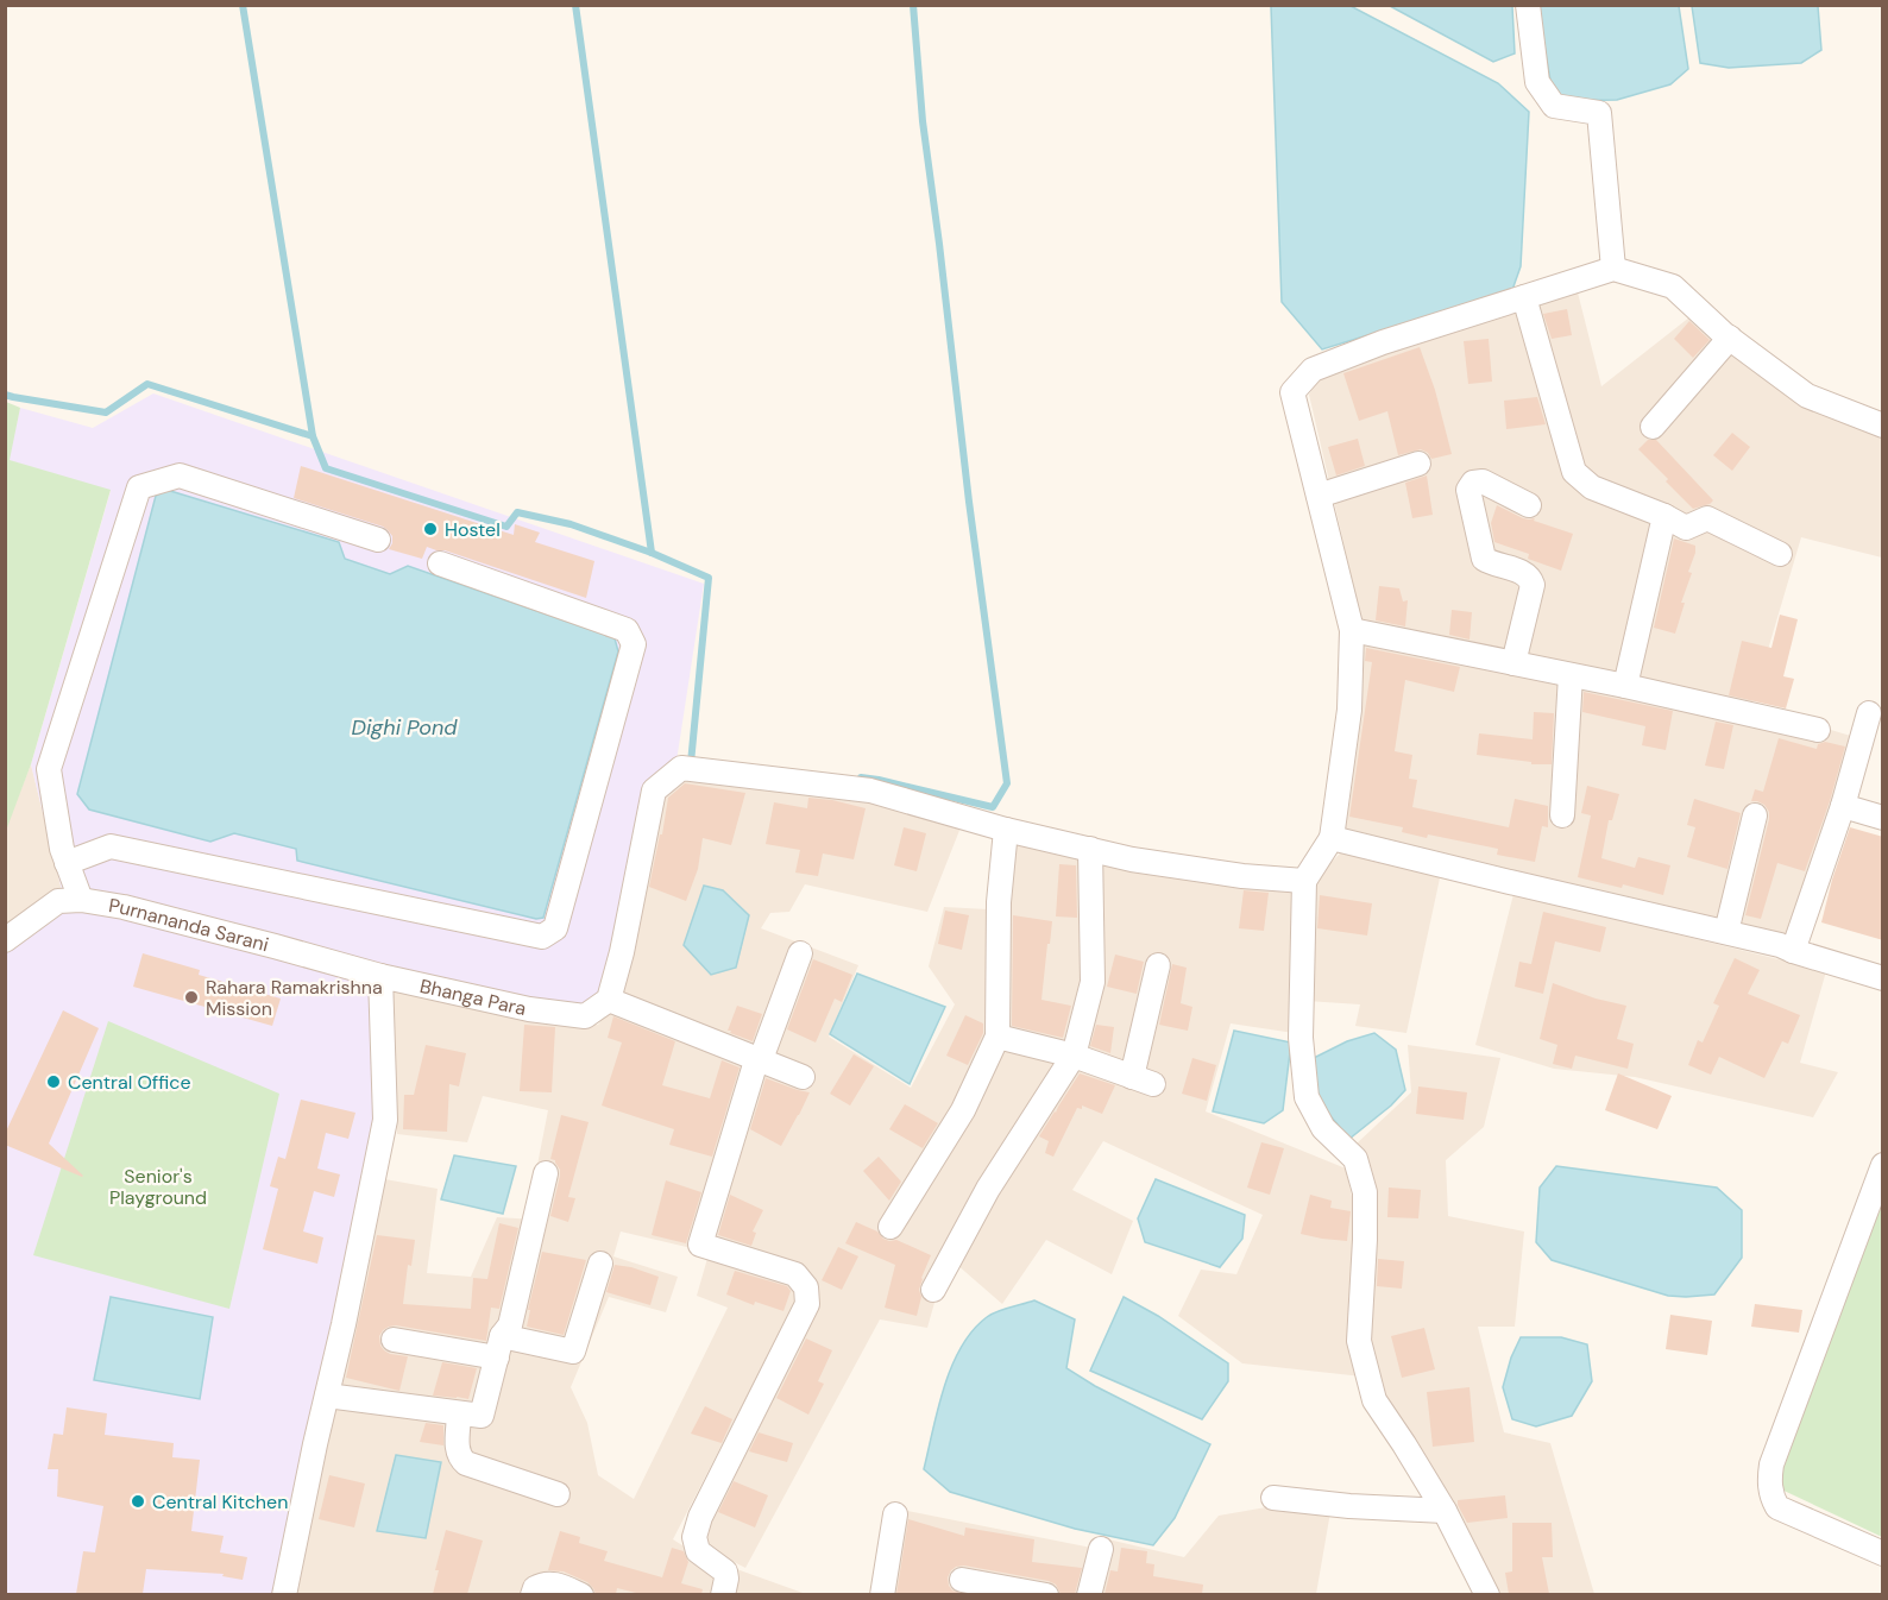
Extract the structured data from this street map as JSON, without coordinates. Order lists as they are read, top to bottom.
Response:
{
  "streets": {
    "street": ["Purnananda Sarani", "Bhanga Para"]
  },
  "crossings": [
    ["Purnananda Sarani", "Bhanga Para"]
  ],
  "water": ["Dighi Pond"],
  "parks": ["Senior's Playground"],
  "places": [
    "Hostel",
    "Rahara Ramakrishna Mission",
    "Central Office",
    "Central Kitchen"
  ]
}
